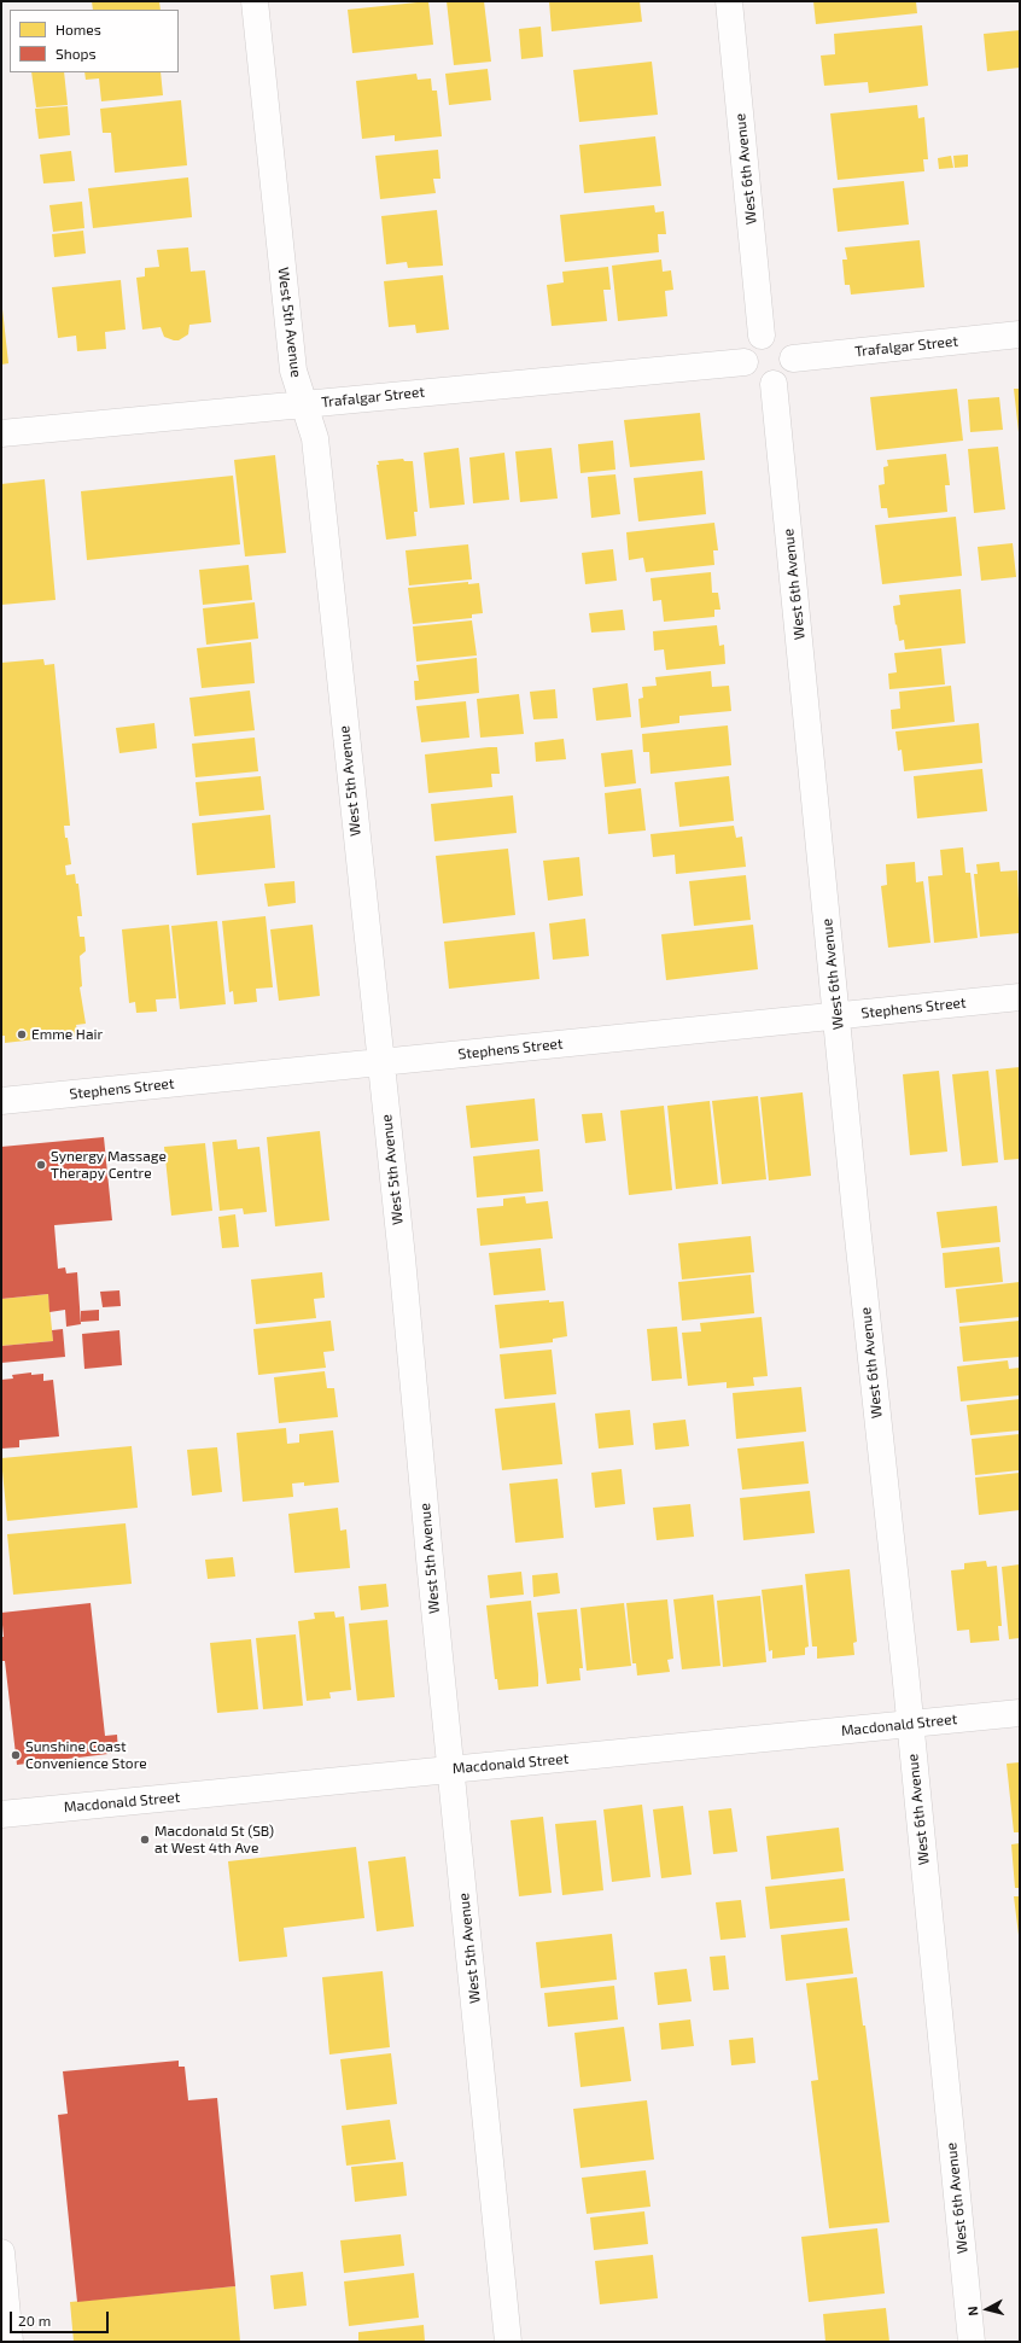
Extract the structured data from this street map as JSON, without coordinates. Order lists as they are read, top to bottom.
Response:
{
  "streets": {
    "street": [
      "West 6th Avenue",
      "West 5th Avenue",
      "Trafalgar Street",
      "Stephens Street",
      "Macdonald Street"
    ]
  },
  "crossings": [
    ["West 6th Avenue", "Trafalgar Street"],
    ["West 6th Avenue", "Stephens Street"],
    ["West 6th Avenue", "Macdonald Street"],
    ["West 5th Avenue", "Trafalgar Street"],
    ["West 5th Avenue", "Stephens Street"],
    ["West 5th Avenue", "Macdonald Street"]
  ],
  "places": [
    "Emme Hair",
    "Synergy Massage Therapy Centre",
    "Sunshine Coast Convenience Store",
    "Macdonald St (SB) at West 4th Ave"
  ],
  "legend": ["Homes", "Shops"],
  "scale_bar": "20 m",
  "north": "left"
}
